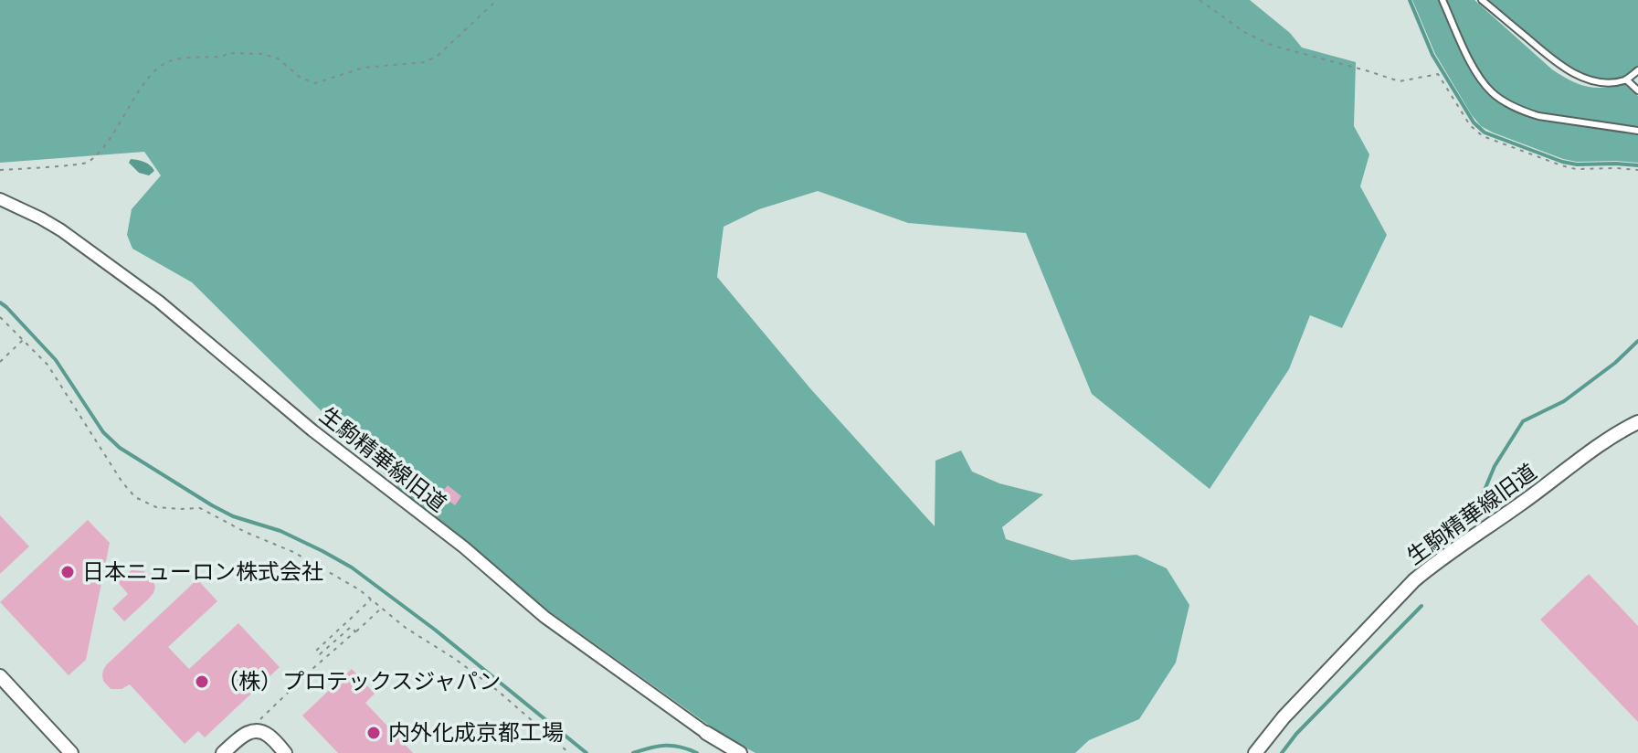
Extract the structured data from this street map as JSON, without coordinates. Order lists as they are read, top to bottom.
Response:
{
  "streets": {
    "street": ["生駒精華線旧道"]
  },
  "places": ["日本ニューロン株式会社", "（株）プロテックスジャパン", "内外化成京都工場"]
}
